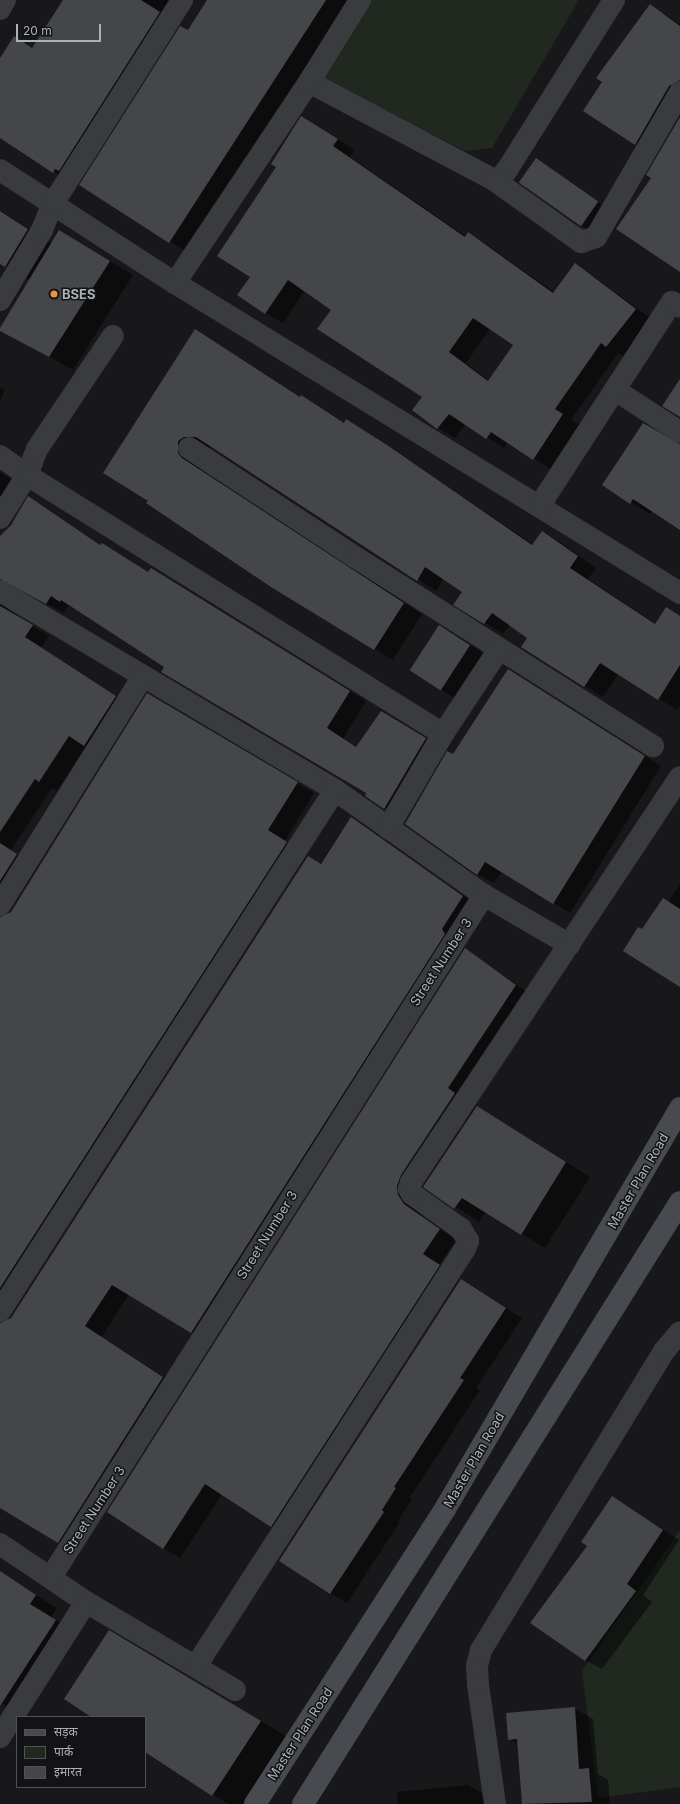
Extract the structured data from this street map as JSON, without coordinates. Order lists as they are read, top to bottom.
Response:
{
  "streets": {
    "main road": ["Master Plan Road"],
    "street": ["Street Number 3"]
  },
  "places": ["BSES"],
  "legend": ["सड़क", "पार्क", "इमारत"],
  "scale_bar": "20 m"
}
